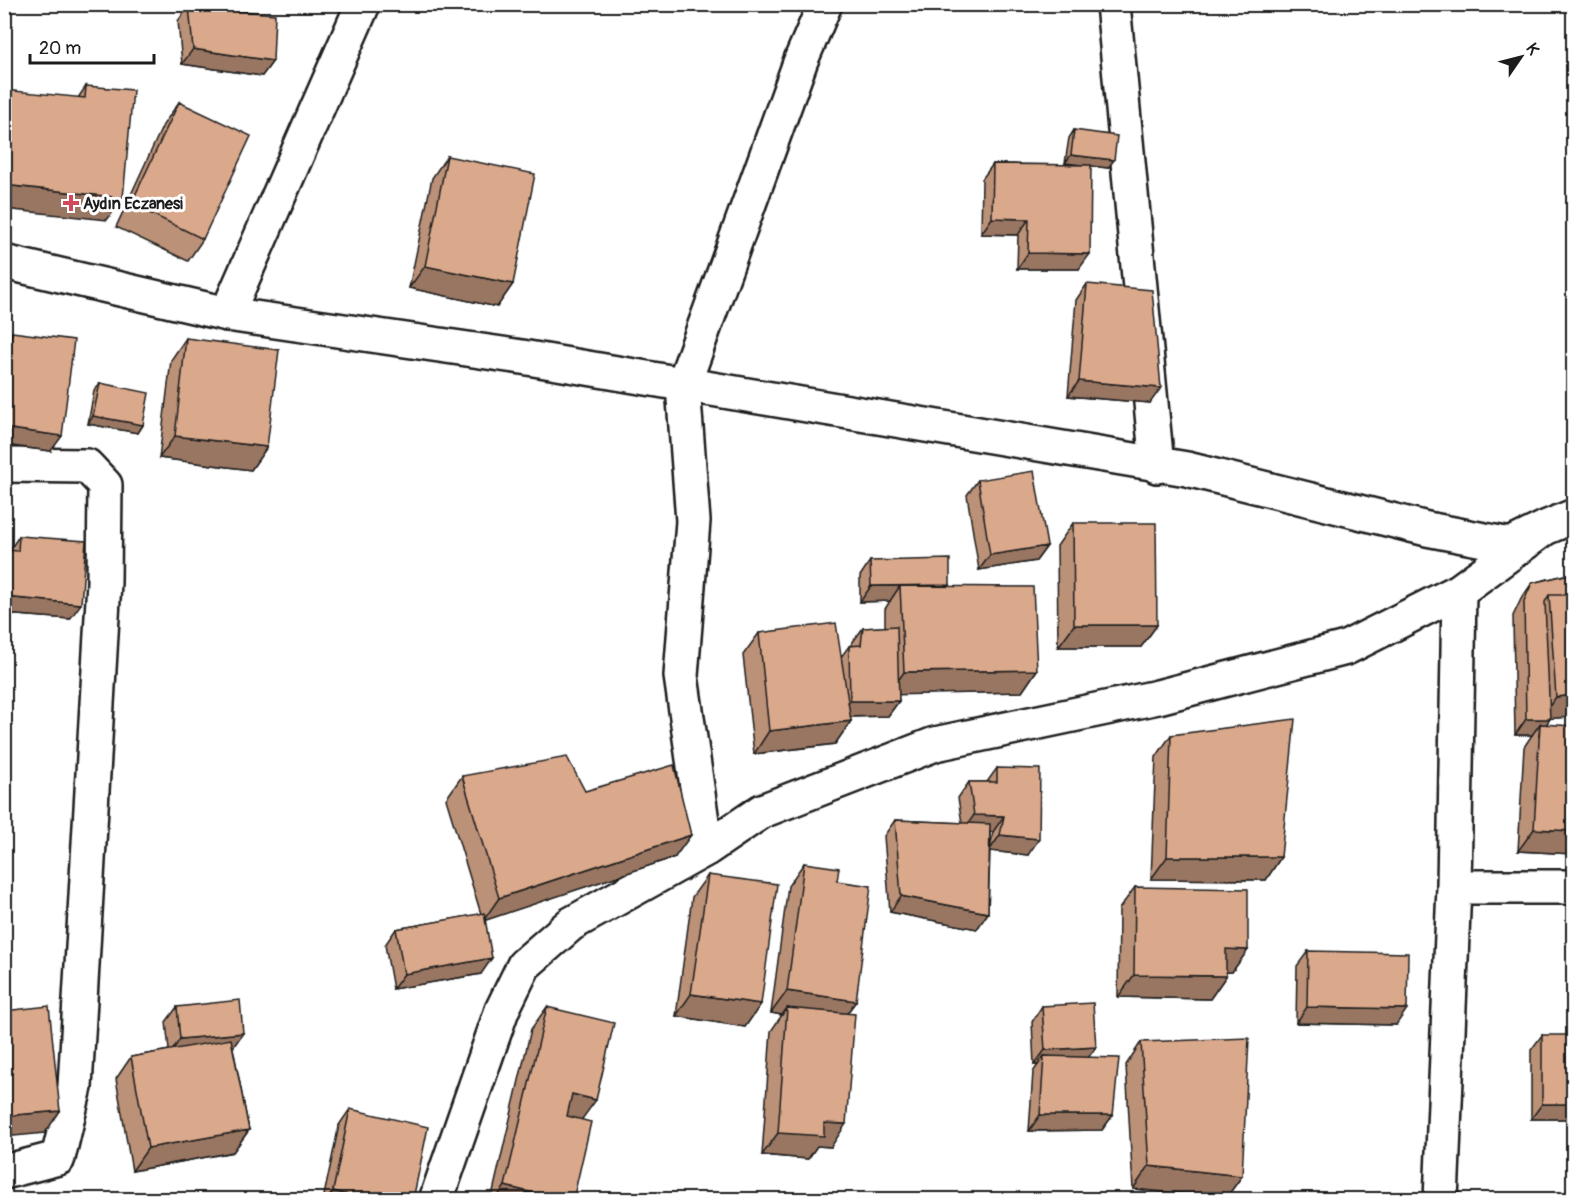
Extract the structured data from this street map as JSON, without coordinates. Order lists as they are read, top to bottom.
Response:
{
  "places": {
    "health": ["Aydın Eczanesi"]
  },
  "scale_bar": "20 m",
  "north": "top right"
}
